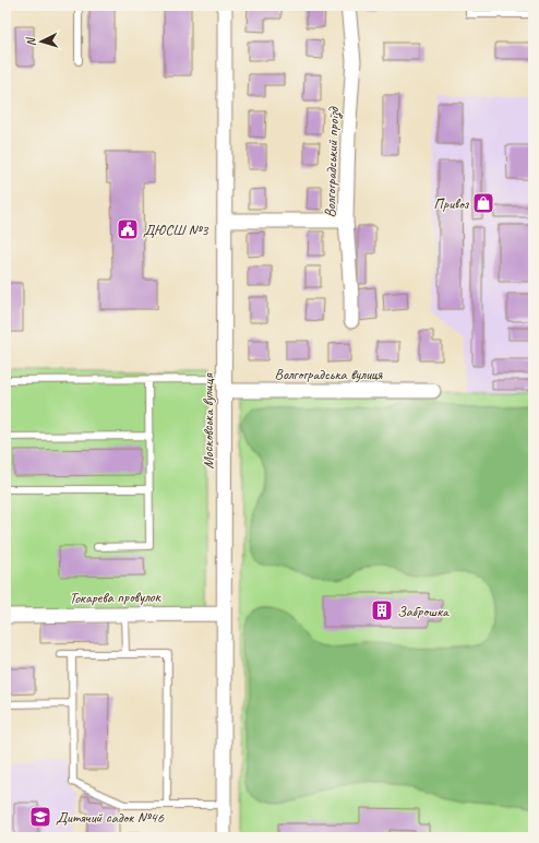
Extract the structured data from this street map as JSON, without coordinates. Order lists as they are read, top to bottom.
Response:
{
  "streets": {
    "street": [
      "Волгоградський проїзд",
      "Волгоградська вулиця",
      "Московська вулиця",
      "Токарева провулок"
    ]
  },
  "crossings": [
    ["Волгоградська вулиця", "Московська вулиця"],
    ["Московська вулиця", "Токарева провулок"]
  ],
  "places": {
    "shop": ["Привоз"],
    "public building": ["ДЮСШ №3"],
    "building": ["Заброшка"],
    "school or university": ["Дитячий садок №46"]
  },
  "north": "left"
}
